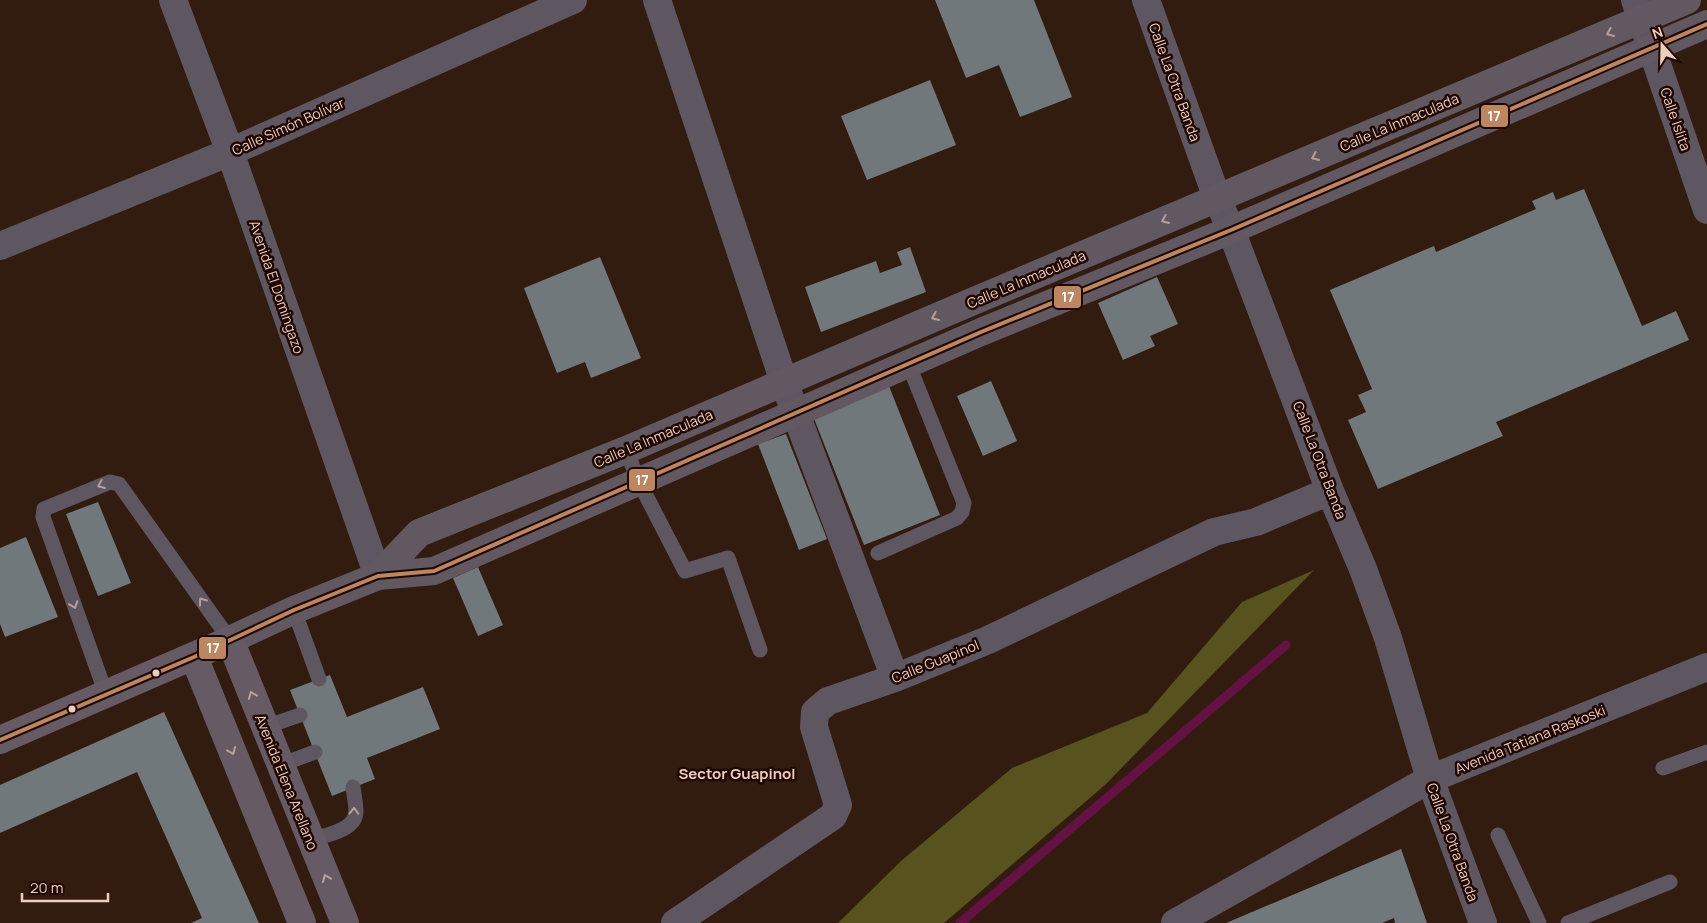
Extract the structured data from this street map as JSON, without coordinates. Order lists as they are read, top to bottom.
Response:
{
  "streets": {
    "highway": ["Avenida Elena Arellano"],
    "main road": ["Calle La Inmaculada"],
    "street": [
      "Calle La Otra Banda",
      "Calle Islita",
      "Calle Simón Bolívar",
      "Avenida El Domingazo",
      "Calle Guapinol",
      "Avenida Tatiana Raskoski"
    ]
  },
  "crossings": [
    ["Calle La Otra Banda", "Calle La Inmaculada"],
    ["Calle La Otra Banda", "Calle Guapinol"],
    ["Calle La Otra Banda", "Avenida Tatiana Raskoski"],
    ["Calle Islita", "Calle La Inmaculada"],
    ["Calle La Inmaculada", "Avenida El Domingazo"],
    ["Calle La Inmaculada", "Avenida Elena Arellano"],
    ["Calle Simón Bolívar", "Avenida El Domingazo"]
  ],
  "districts": ["Sector Guapinol"],
  "lines": ["transit line 17"],
  "scale_bar": "20 m",
  "north": "top"
}
